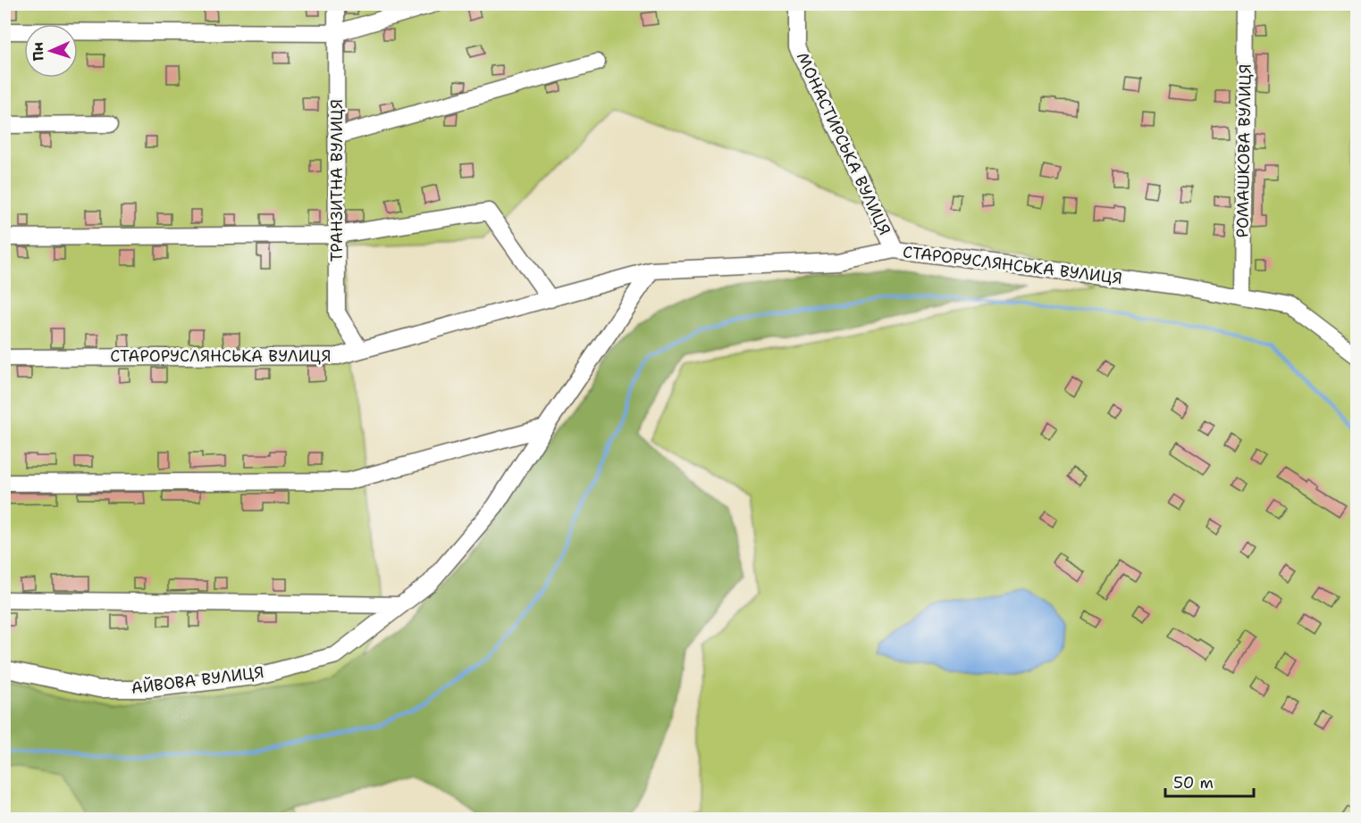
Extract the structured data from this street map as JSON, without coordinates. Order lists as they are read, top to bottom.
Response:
{
  "streets": {
    "street": [
      "МОНАСТИРСЬКА ВУЛИЦЯ",
      "РОМАШКОВА ВУЛИЦЯ",
      "ТРАНЗИТНА ВУЛИЦЯ",
      "СТАРОРУСЛЯНСЬКА ВУЛИЦЯ",
      "АЙВОВА ВУЛИЦЯ"
    ]
  },
  "crossings": [
    ["МОНАСТИРСЬКА ВУЛИЦЯ", "СТАРОРУСЛЯНСЬКА ВУЛИЦЯ"],
    ["РОМАШКОВА ВУЛИЦЯ", "СТАРОРУСЛЯНСЬКА ВУЛИЦЯ"],
    ["ТРАНЗИТНА ВУЛИЦЯ", "СТАРОРУСЛЯНСЬКА ВУЛИЦЯ"]
  ],
  "scale_bar": "50 m",
  "north": "left"
}
